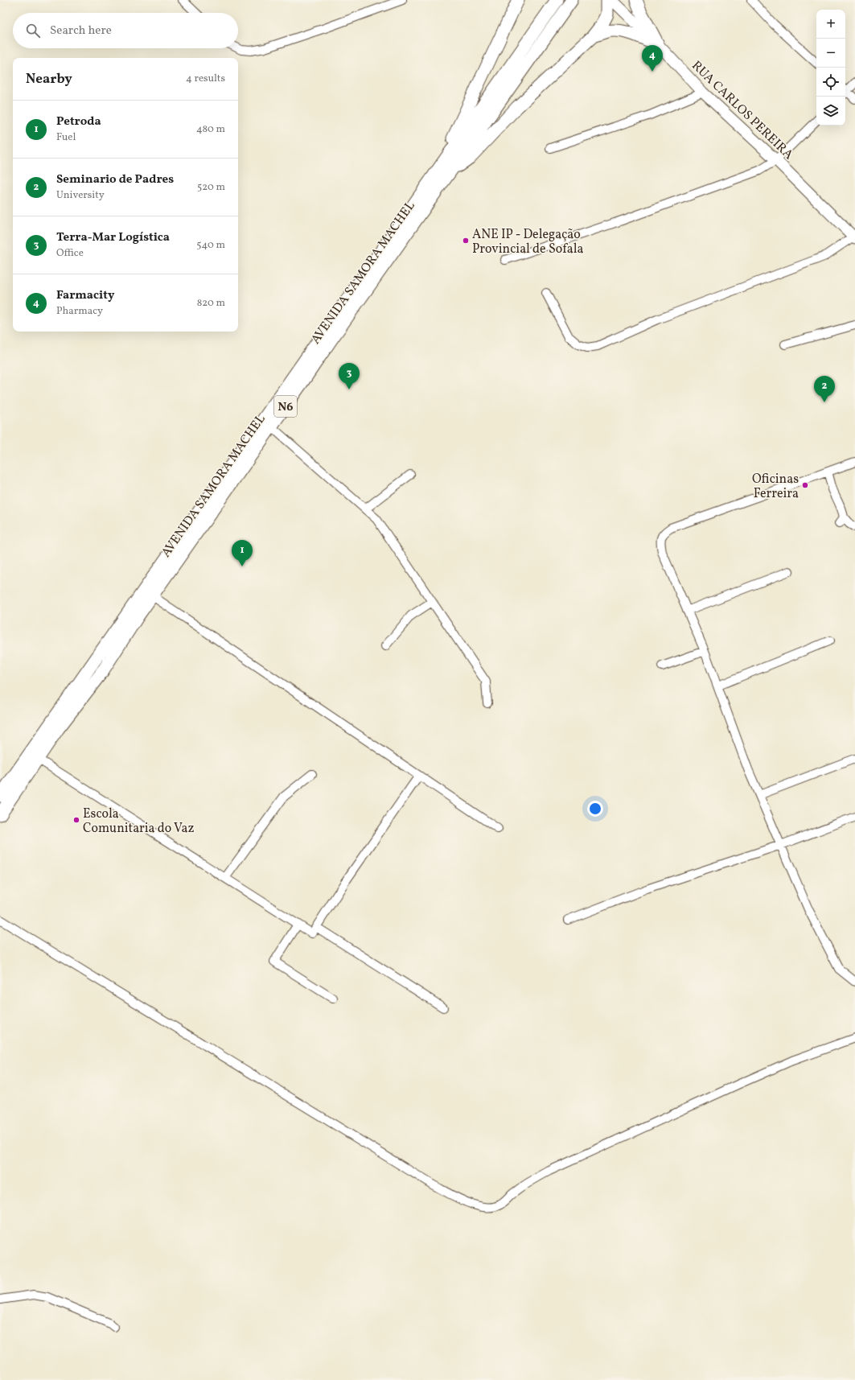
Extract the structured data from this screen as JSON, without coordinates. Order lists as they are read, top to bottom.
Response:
{
  "streets": {
    "highway": ["AVENIDA SAMORA MACHEL", "N6"],
    "main road": ["RUA CARLOS PEREIRA"]
  },
  "places": ["ANE IP - Delegação Provincial de Sofala", "Oficinas Ferreira", "Escola Comunitaria do Vaz"],
  "page": {
    "map_buttons": ["+", "−"],
    "search": "Search here",
    "pins": [
      "4",
      "3",
      "2",
      "1"
    ],
    "heading": ["Nearby", "4 results"],
    "list": [
      {
        "mark": "1",
        "name": "Petroda",
        "note": "Fuel",
        "value": "480 m"
      },
      {
        "mark": "2",
        "name": "Seminario de Padres",
        "note": "University",
        "value": "520 m"
      },
      {
        "mark": "3",
        "name": "Terra-Mar Logística",
        "note": "Office",
        "value": "540 m"
      },
      {
        "mark": "4",
        "name": "Farmacity",
        "note": "Pharmacy",
        "value": "820 m"
      }
    ]
  }
}
